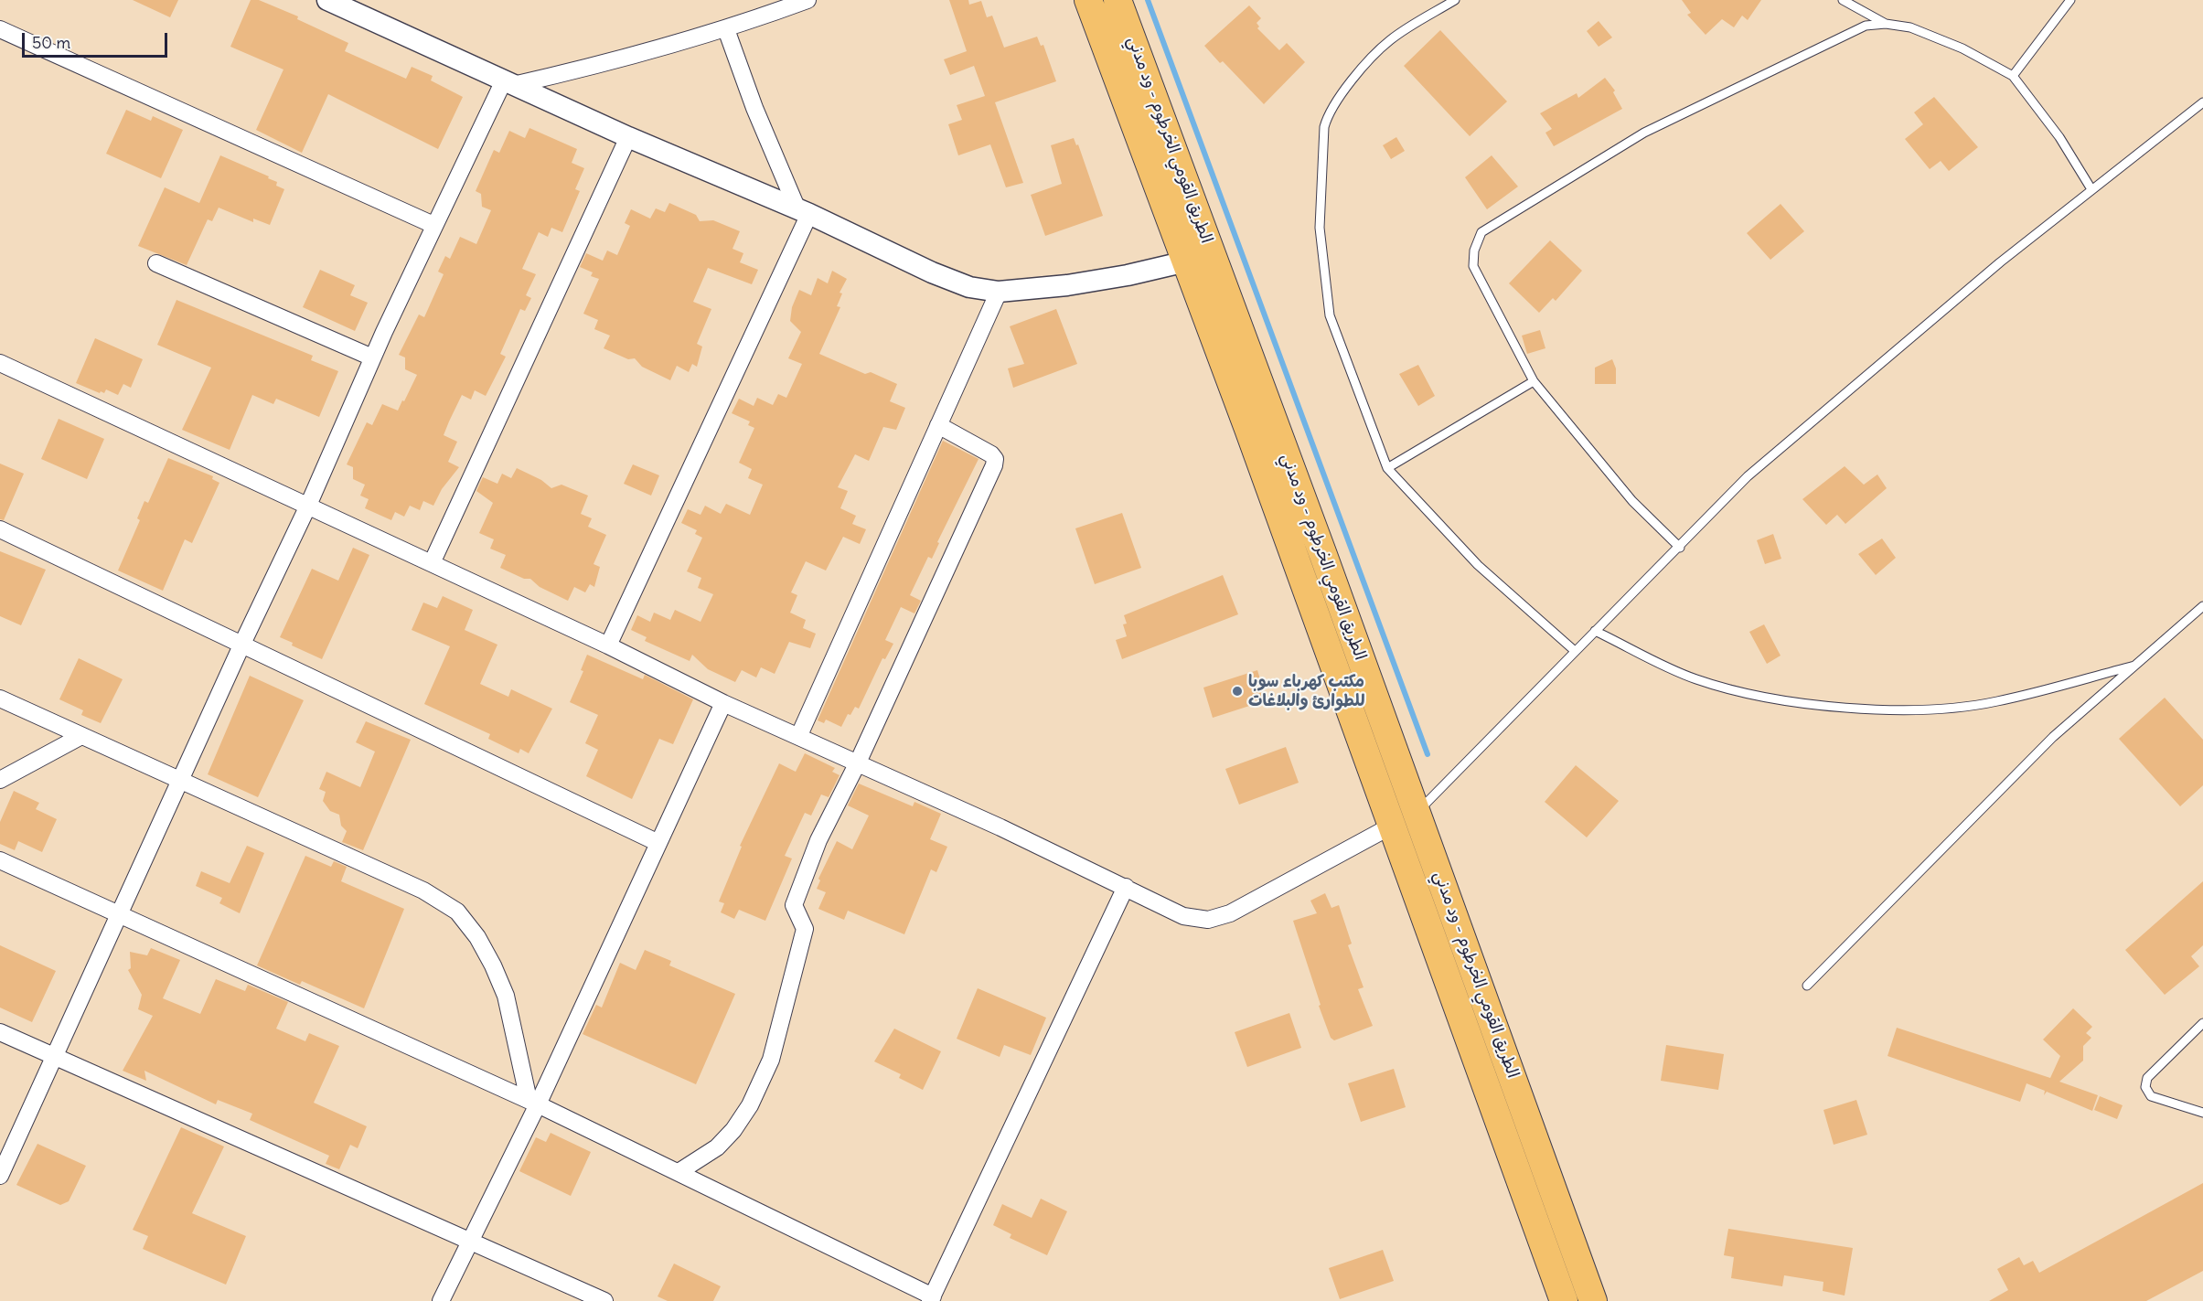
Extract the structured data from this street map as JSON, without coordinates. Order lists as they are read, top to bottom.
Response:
{
  "streets": {
    "highway": ["الطريق القومي الخرطوم - ود مدني"]
  },
  "places": ["مكتب كهرباء سوبا للطوارئ والبلاغات"],
  "scale_bar": "50 m"
}
